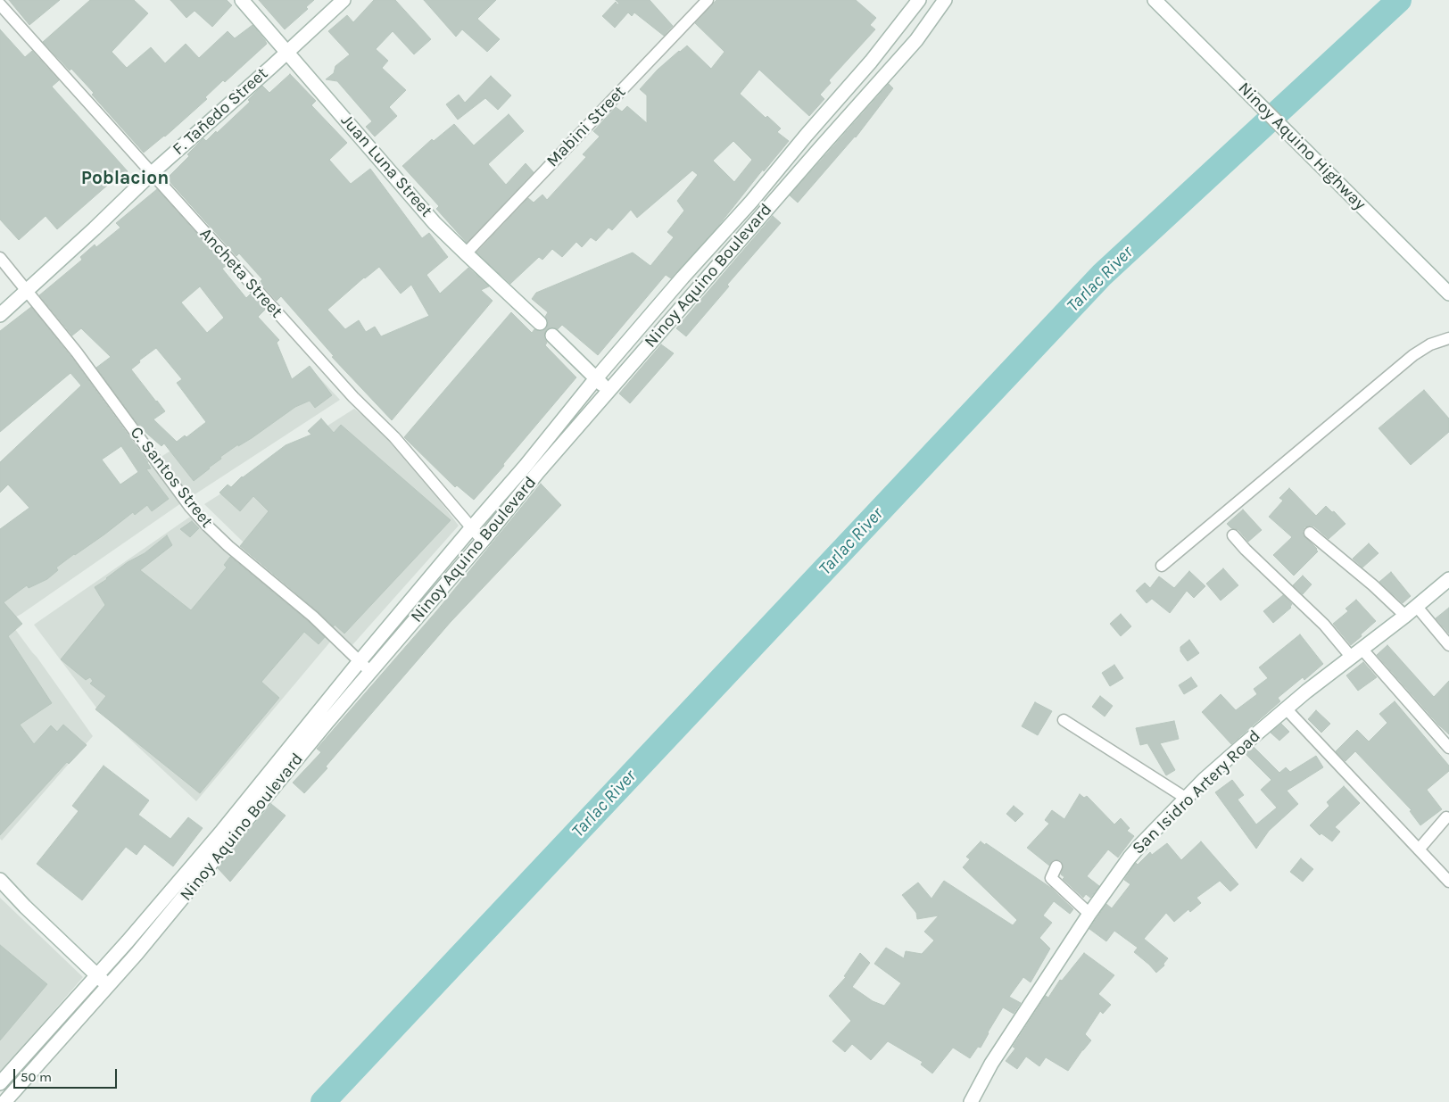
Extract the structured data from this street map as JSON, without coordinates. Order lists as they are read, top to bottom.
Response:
{
  "streets": {
    "main road": [
      "F. Tañedo Street",
      "Ninoy Aquino Highway",
      "Juan Luna Street",
      "Ninoy Aquino Boulevard",
      "San Isidro Artery Road"
    ],
    "street": ["Mabini Street", "Ancheta Street", "C. Santos Street"]
  },
  "crossings": [
    ["F. Tañedo Street", "Juan Luna Street"],
    ["F. Tañedo Street", "Ancheta Street"],
    ["F. Tañedo Street", "C. Santos Street"],
    ["Mabini Street", "Juan Luna Street"],
    ["Ancheta Street", "Ninoy Aquino Boulevard"],
    ["Ninoy Aquino Boulevard", "C. Santos Street"]
  ],
  "districts": ["Poblacion"],
  "water": ["Tarlac River"],
  "scale_bar": "50 m"
}
